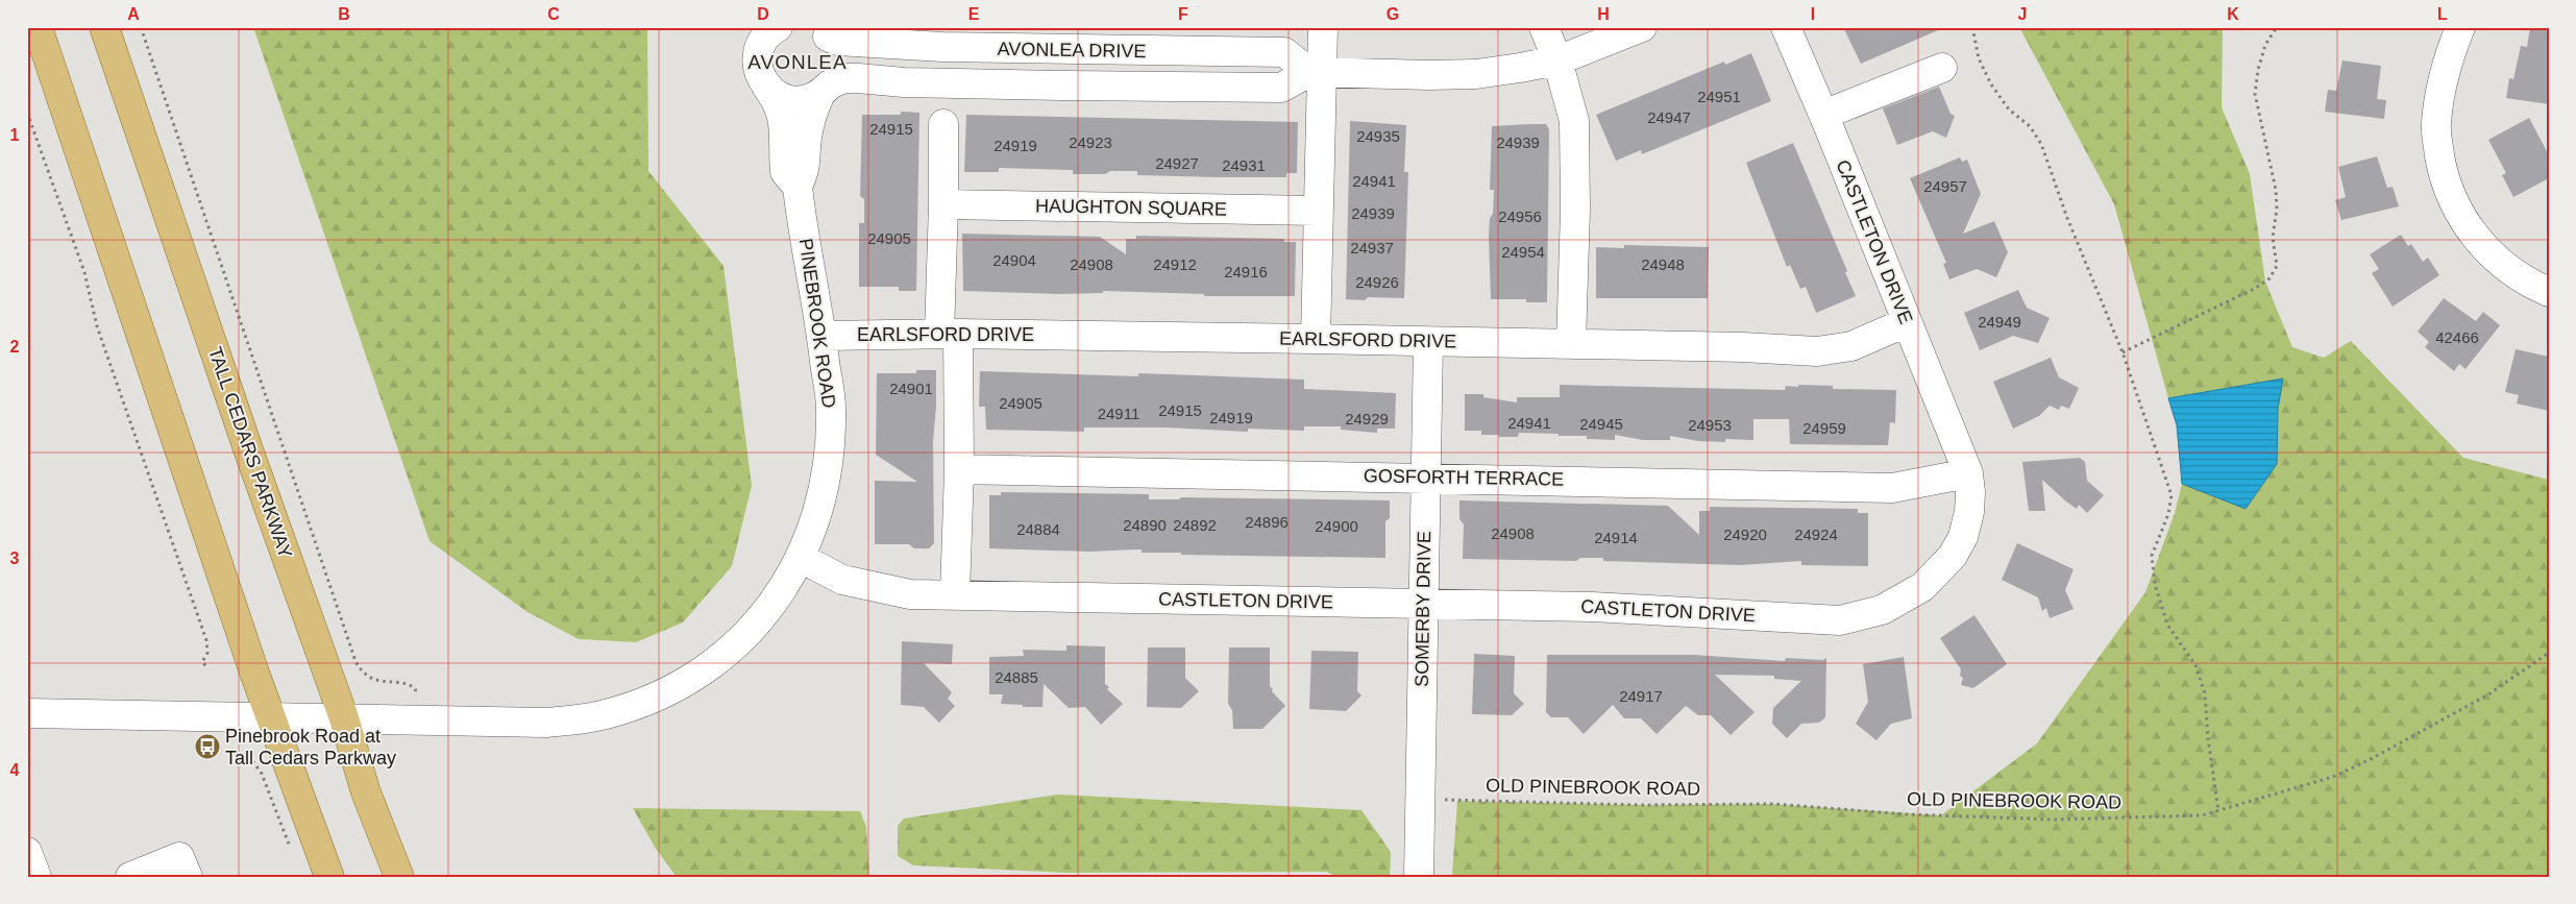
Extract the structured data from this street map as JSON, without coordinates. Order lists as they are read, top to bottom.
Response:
{
  "streets": {
    "main road": ["TALL CEDARS PARKWAY"],
    "street": [
      "AVONLEA DRIVE",
      "HAUGHTON SQUARE",
      "CASTLETON DRIVE",
      "PINEBROOK ROAD",
      "EARLSFORD DRIVE",
      "GOSFORTH TERRACE",
      "SOMERBY DRIVE"
    ],
    "path": ["OLD PINEBROOK ROAD"]
  },
  "crossings": [
    ["AVONLEA DRIVE", "PINEBROOK ROAD"],
    ["CASTLETON DRIVE", "PINEBROOK ROAD"],
    ["CASTLETON DRIVE", "EARLSFORD DRIVE"],
    ["CASTLETON DRIVE", "GOSFORTH TERRACE"],
    ["CASTLETON DRIVE", "SOMERBY DRIVE"],
    ["PINEBROOK ROAD", "EARLSFORD DRIVE"],
    ["PINEBROOK ROAD", "TALL CEDARS PARKWAY"],
    ["EARLSFORD DRIVE", "SOMERBY DRIVE"],
    ["GOSFORTH TERRACE", "SOMERBY DRIVE"]
  ],
  "districts": ["AVONLEA"],
  "places": {
    "bus stop": ["Pinebrook Road at Tall Cedars Parkway"]
  },
  "house_numbers": [
    "24951",
    "24947",
    "24915",
    "24935",
    "24923",
    "24939",
    "24919",
    "24927",
    "24931",
    "24941",
    "24957",
    "24939",
    "24956",
    "24905",
    "24937",
    "24954",
    "24904",
    "24908",
    "24912",
    "24948",
    "24916",
    "24926",
    "24949",
    "42466",
    "24901",
    "24905",
    "24915",
    "24911",
    "24919",
    "24929",
    "24941",
    "24945",
    "24953",
    "24959",
    "24896",
    "24890",
    "24892",
    "24900",
    "24884",
    "24908",
    "24920",
    "24924",
    "24914",
    "24885",
    "24917"
  ],
  "grid": {
    "columns": [
      "A",
      "B",
      "C",
      "D",
      "E",
      "F",
      "G",
      "H",
      "I",
      "J",
      "K",
      "L"
    ],
    "rows": [
      "1",
      "2",
      "3",
      "4"
    ]
  }
}
